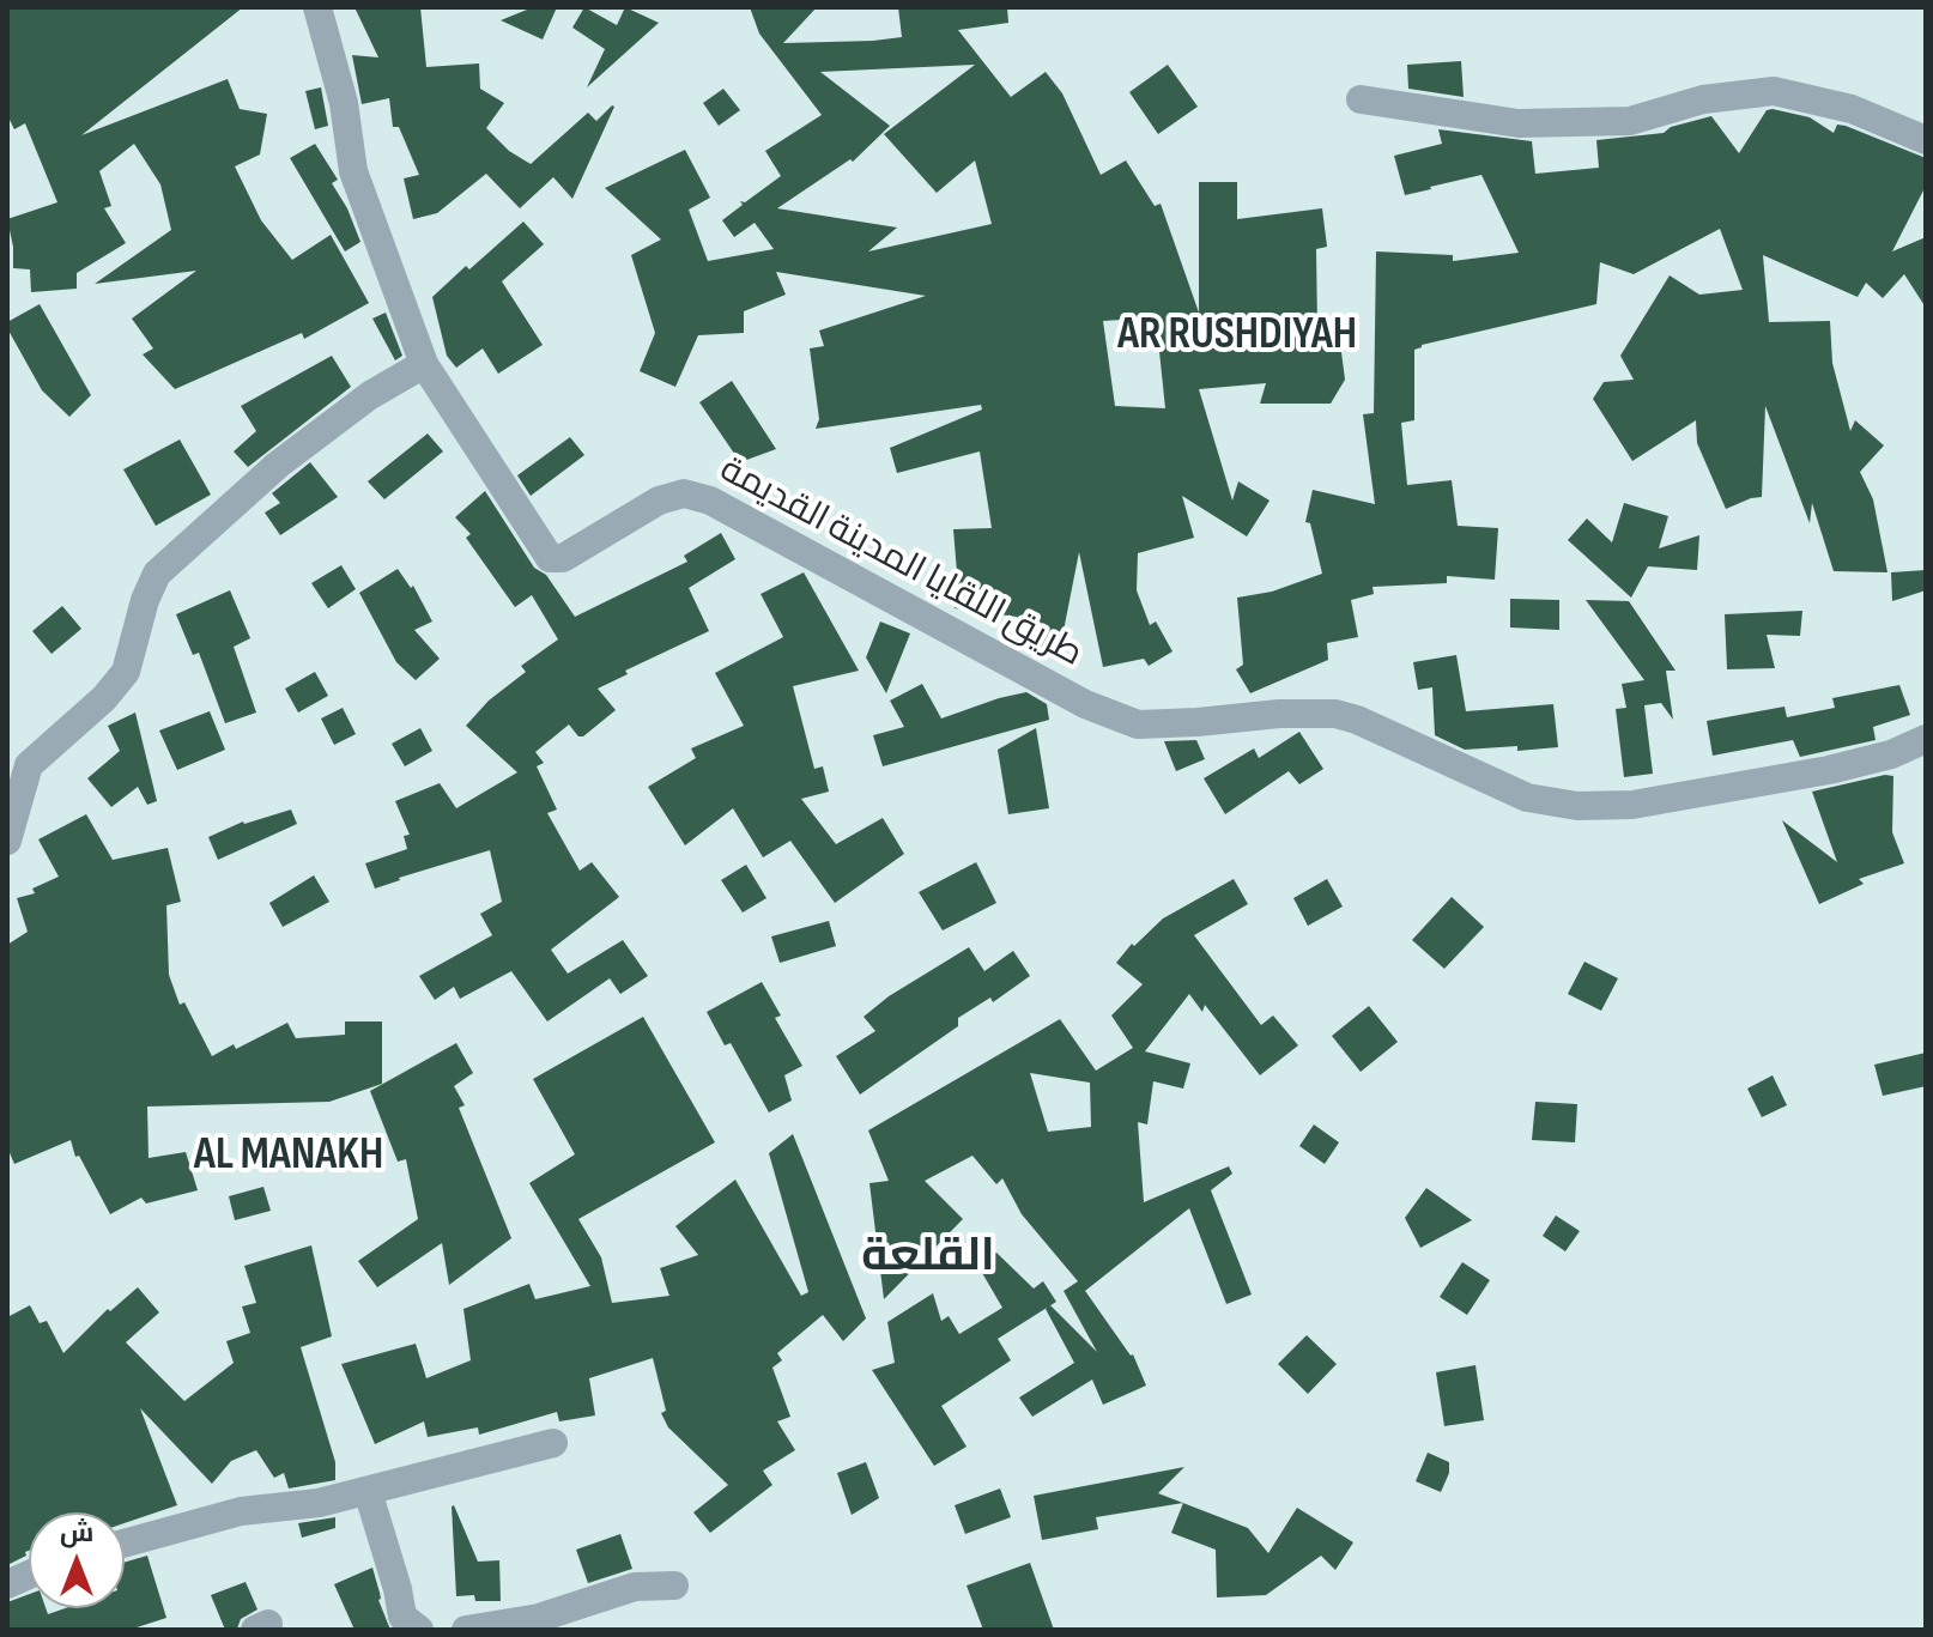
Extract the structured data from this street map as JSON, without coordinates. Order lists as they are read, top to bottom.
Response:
{
  "streets": {
    "street": ["طريق اللقايا المدينة القديمة"]
  },
  "districts": ["AR RUSHDIYAH", "AL MANAKH", "القلعة"],
  "north": "top"
}
